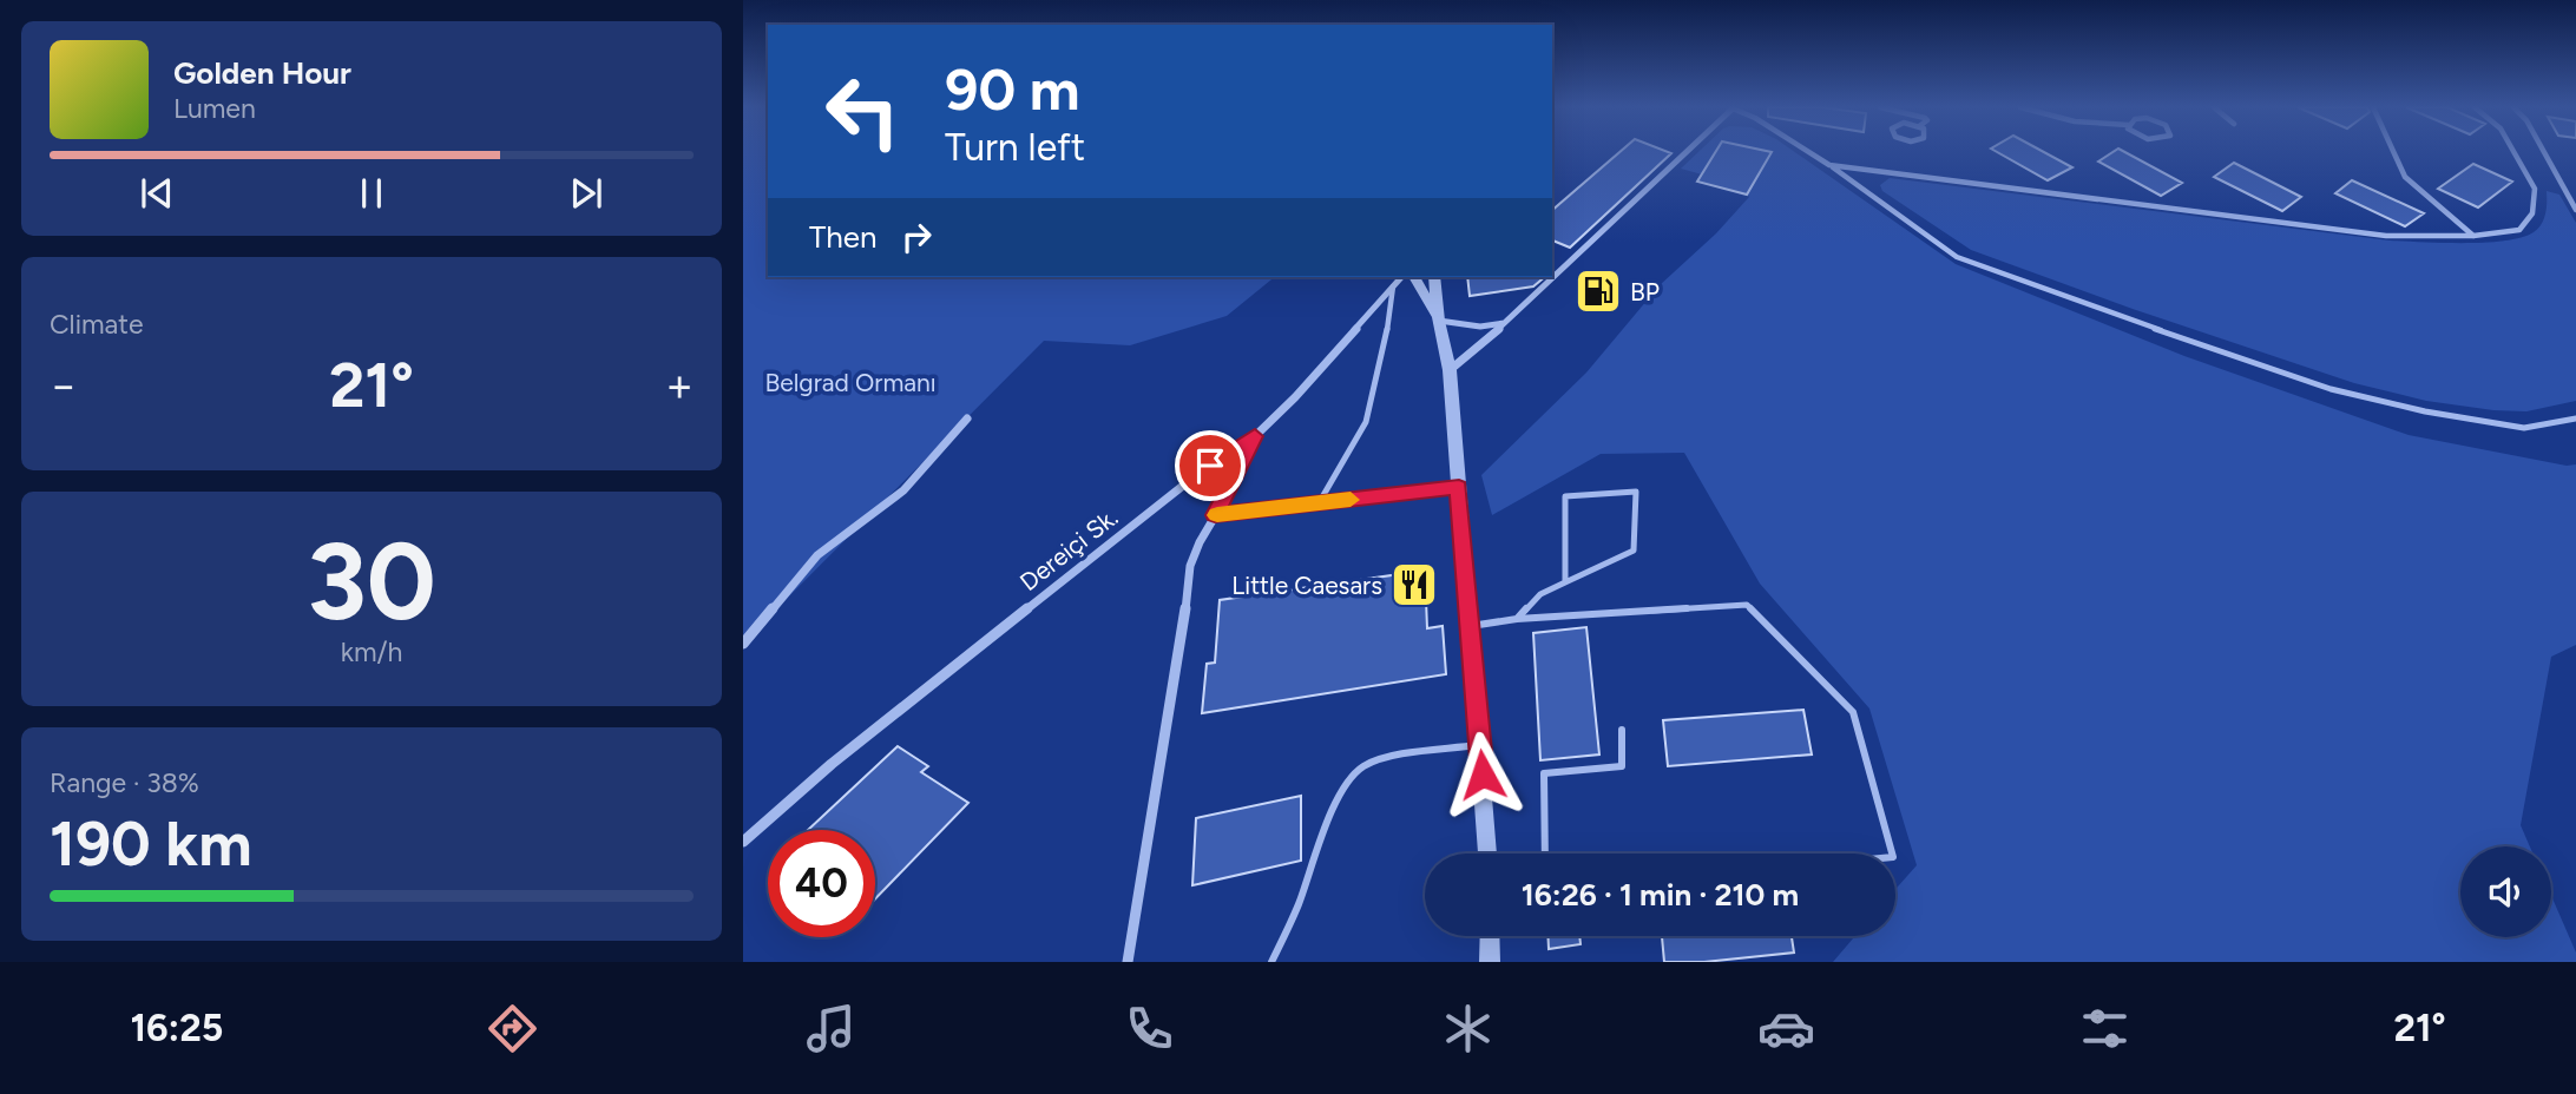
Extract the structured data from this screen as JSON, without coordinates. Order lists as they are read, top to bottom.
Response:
{
  "streets": {
    "street": ["Dereiçi Sk."]
  },
  "parks": ["Belgrad Ormanı"],
  "places": {
    "fuel station": ["BP"],
    "restaurant": ["Little Caesars"]
  },
  "page": {
    "turn": ["90 m", "Turn left"],
    "song": ["Golden Hour", "Lumen"],
    "then": "Then",
    "tile": [
      "Climate",
      ["30", "km/h"],
      ["Range · 38%", "190 km"]
    ],
    "heat": ["−", "21°", "+"],
    "limit": "40",
    "trip": "16:26 · 1 min · 210 m",
    "tabs": ["16:25", "21°"]
  }
}
